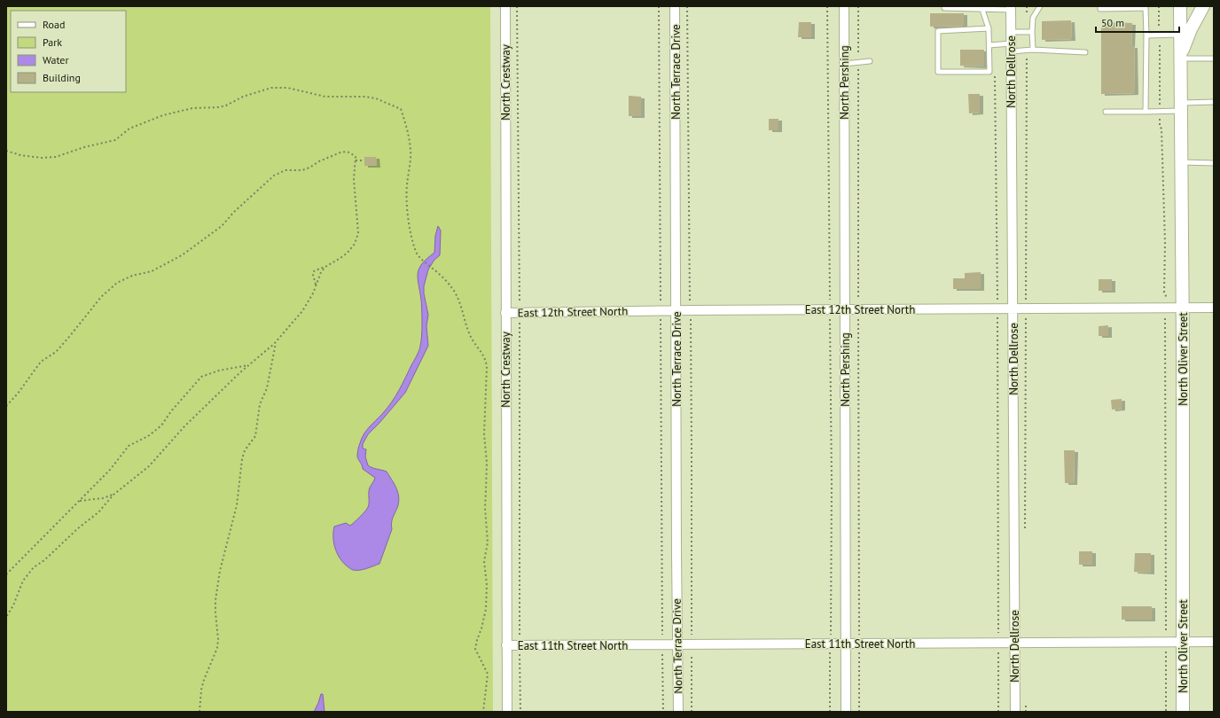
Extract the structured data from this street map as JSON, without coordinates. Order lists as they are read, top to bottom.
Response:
{
  "streets": {
    "main road": ["North Oliver Street"],
    "street": [
      "North Terrace Drive",
      "North Dellrose",
      "North Crestway",
      "North Pershing",
      "East 12th Street North",
      "East 11th Street North"
    ]
  },
  "crossings": [
    ["North Terrace Drive", "East 12th Street North"],
    ["North Terrace Drive", "East 11th Street North"],
    ["North Dellrose", "East 12th Street North"],
    ["North Dellrose", "East 11th Street North"],
    ["North Crestway", "East 12th Street North"],
    ["North Crestway", "East 11th Street North"],
    ["North Pershing", "East 12th Street North"],
    ["North Pershing", "East 11th Street North"],
    ["East 12th Street North", "North Oliver Street"],
    ["North Oliver Street", "East 11th Street North"]
  ],
  "legend": [
    "Road",
    "Park",
    "Water",
    "Building"
  ],
  "scale_bar": "50 m"
}
